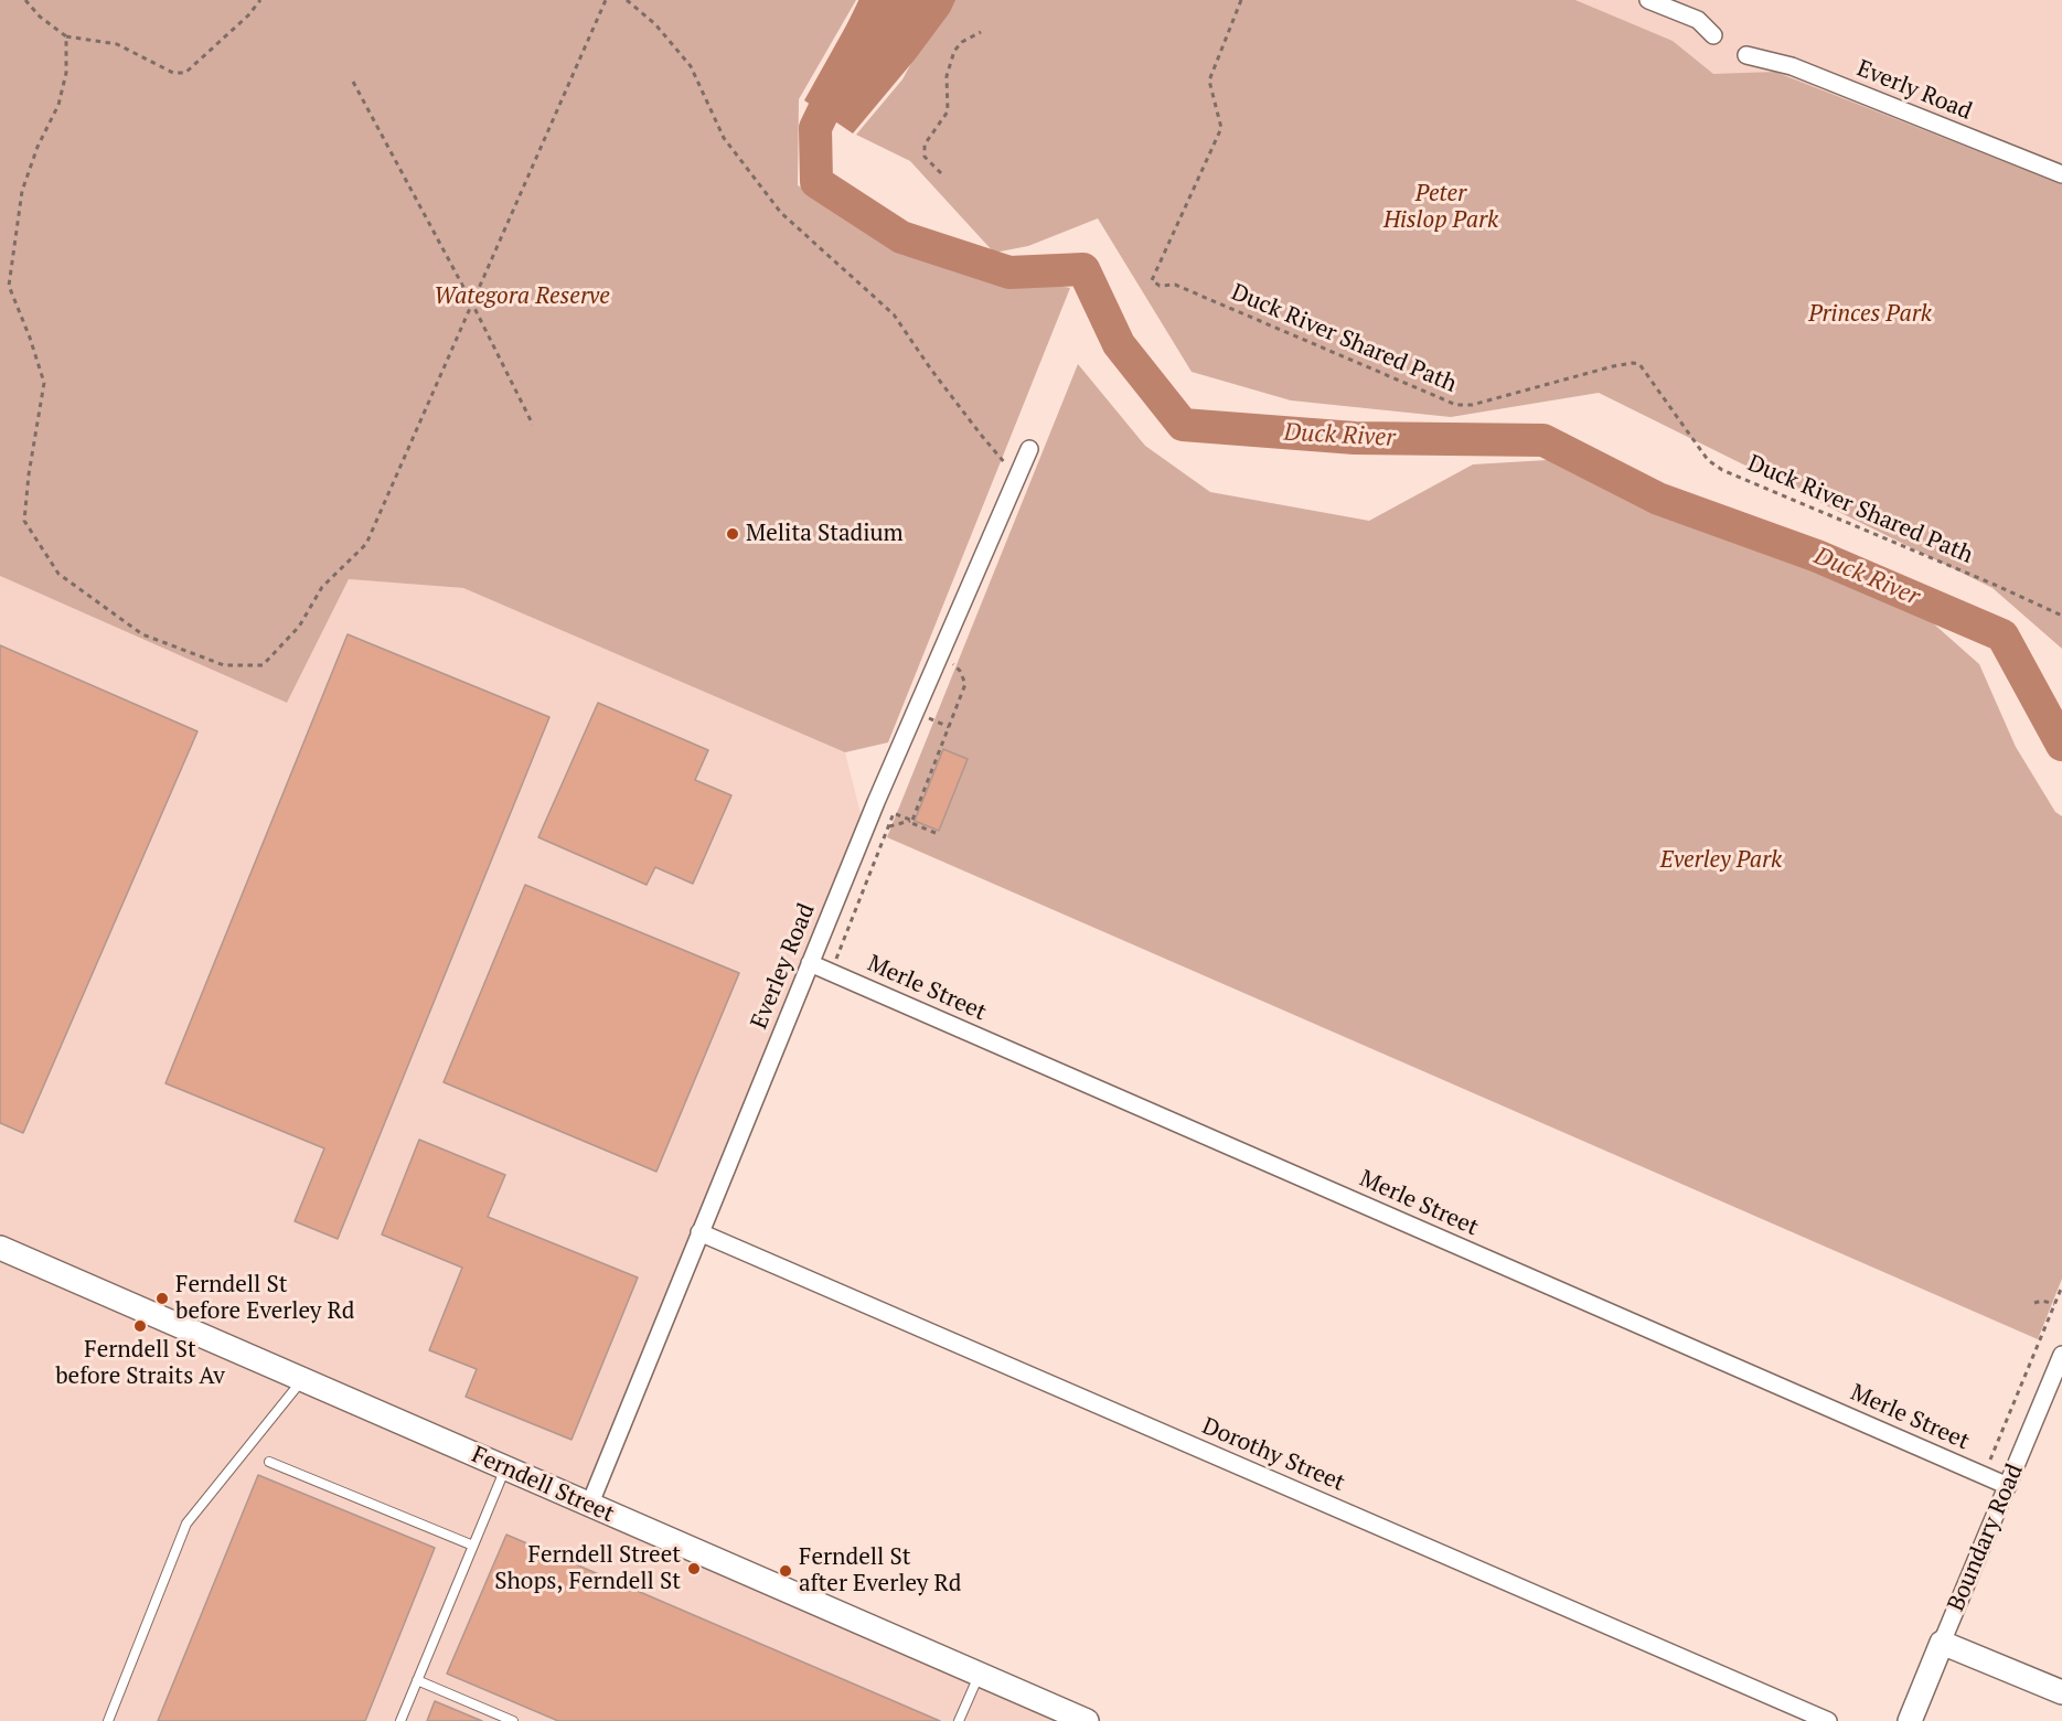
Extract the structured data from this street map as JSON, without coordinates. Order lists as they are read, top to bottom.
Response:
{
  "streets": {
    "main road": ["Ferndell Street", "Boundary Road"],
    "street": [
      "Everly Road",
      "Everley Road",
      "Merle Street",
      "Dorothy Street"
    ],
    "path": ["Duck River Shared Path"]
  },
  "crossings": [
    ["Everley Road", "Merle Street"],
    ["Everley Road", "Dorothy Street"],
    ["Everley Road", "Ferndell Street"],
    ["Merle Street", "Boundary Road"]
  ],
  "water": ["Duck River"],
  "parks": [
    "Peter Hislop Park",
    "Wategora Reserve",
    "Princes Park",
    "Everley Park"
  ],
  "places": [
    "Melita Stadium",
    "Ferndell St before Everley Rd",
    "Ferndell St before Straits Av",
    "Ferndell Street Shops, Ferndell St",
    "Ferndell St after Everley Rd"
  ]
}
